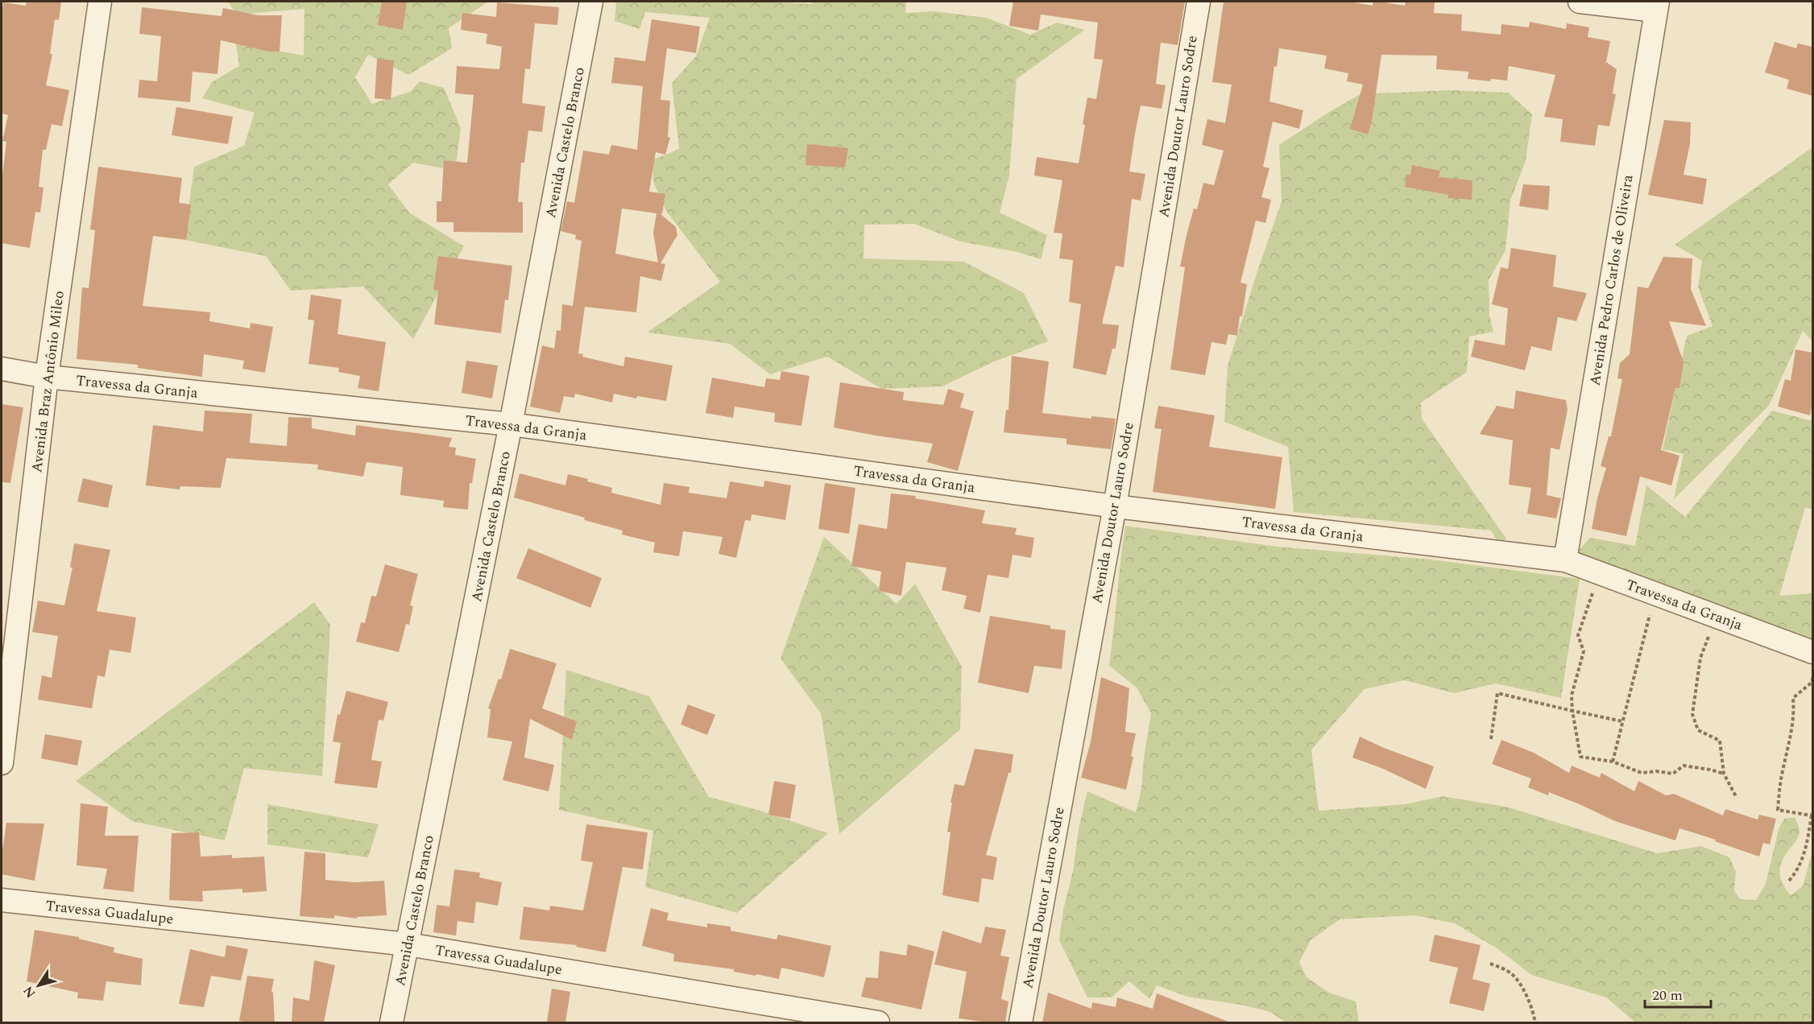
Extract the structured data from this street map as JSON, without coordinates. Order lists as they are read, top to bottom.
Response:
{
  "streets": {
    "street": [
      "Avenida Doutor Lauro Sodre",
      "Avenida Castelo Branco",
      "Avenida Pedro Carlos de Oliveira",
      "Avenida Braz Antônio Mileo",
      "Travessa da Granja",
      "Travessa Guadalupe"
    ]
  },
  "crossings": [
    ["Avenida Doutor Lauro Sodre", "Travessa da Granja"],
    ["Avenida Castelo Branco", "Travessa da Granja"],
    ["Avenida Castelo Branco", "Travessa Guadalupe"],
    ["Avenida Pedro Carlos de Oliveira", "Travessa da Granja"],
    ["Avenida Braz Antônio Mileo", "Travessa da Granja"]
  ],
  "scale_bar": "20 m",
  "north": "bottom left"
}
